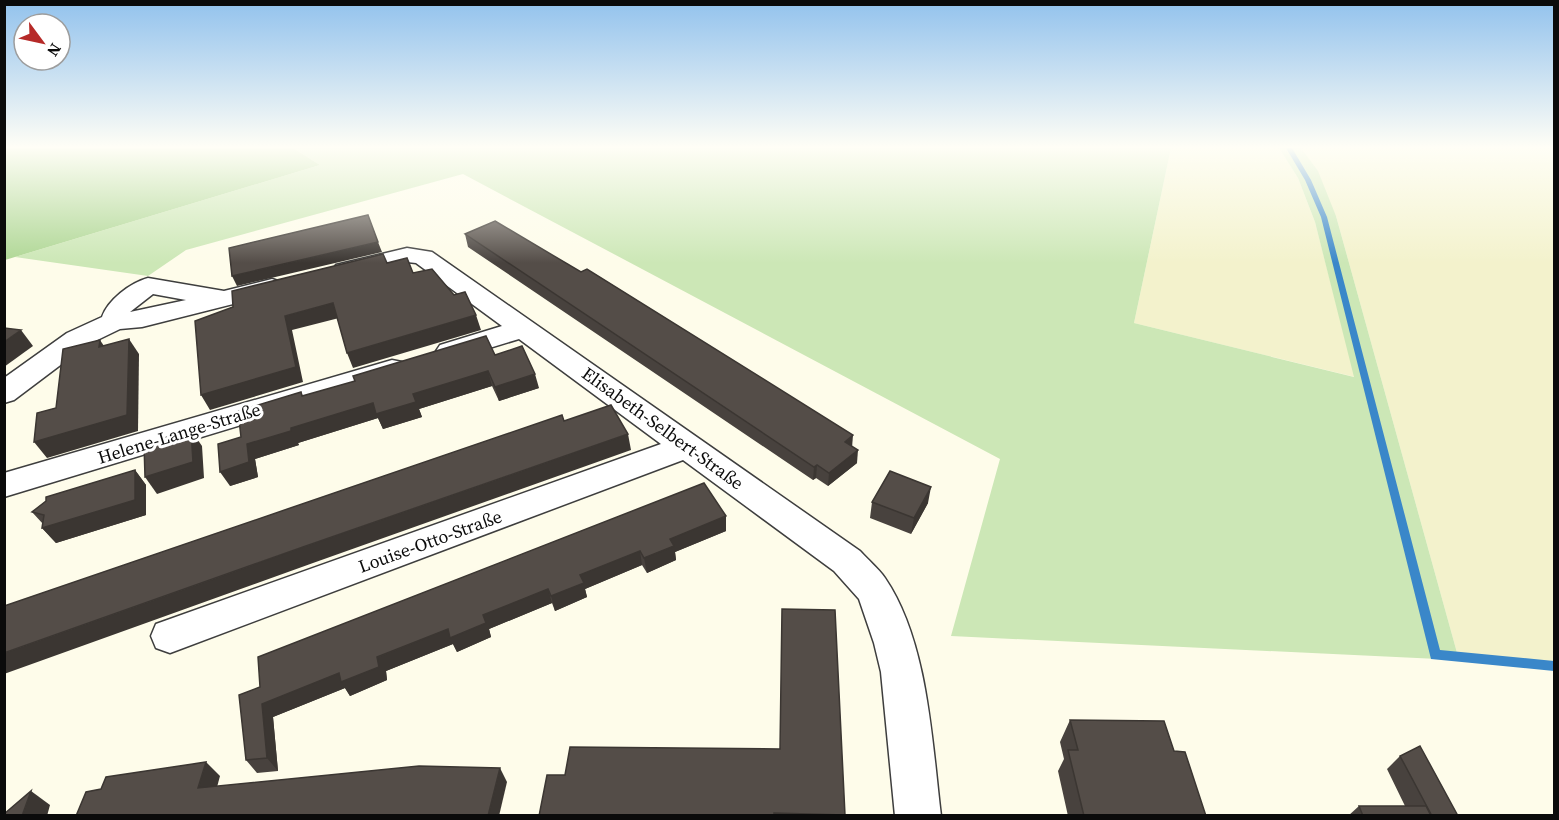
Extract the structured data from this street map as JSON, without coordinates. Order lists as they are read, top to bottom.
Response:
{
  "streets": {
    "street": ["Elisabeth-Selbert-Straße", "Helene-Lange-Straße", "Louise-Otto-Straße"]
  },
  "crossings": [
    ["Elisabeth-Selbert-Straße", "Helene-Lange-Straße"],
    ["Elisabeth-Selbert-Straße", "Louise-Otto-Straße"]
  ],
  "north": "bottom right"
}
